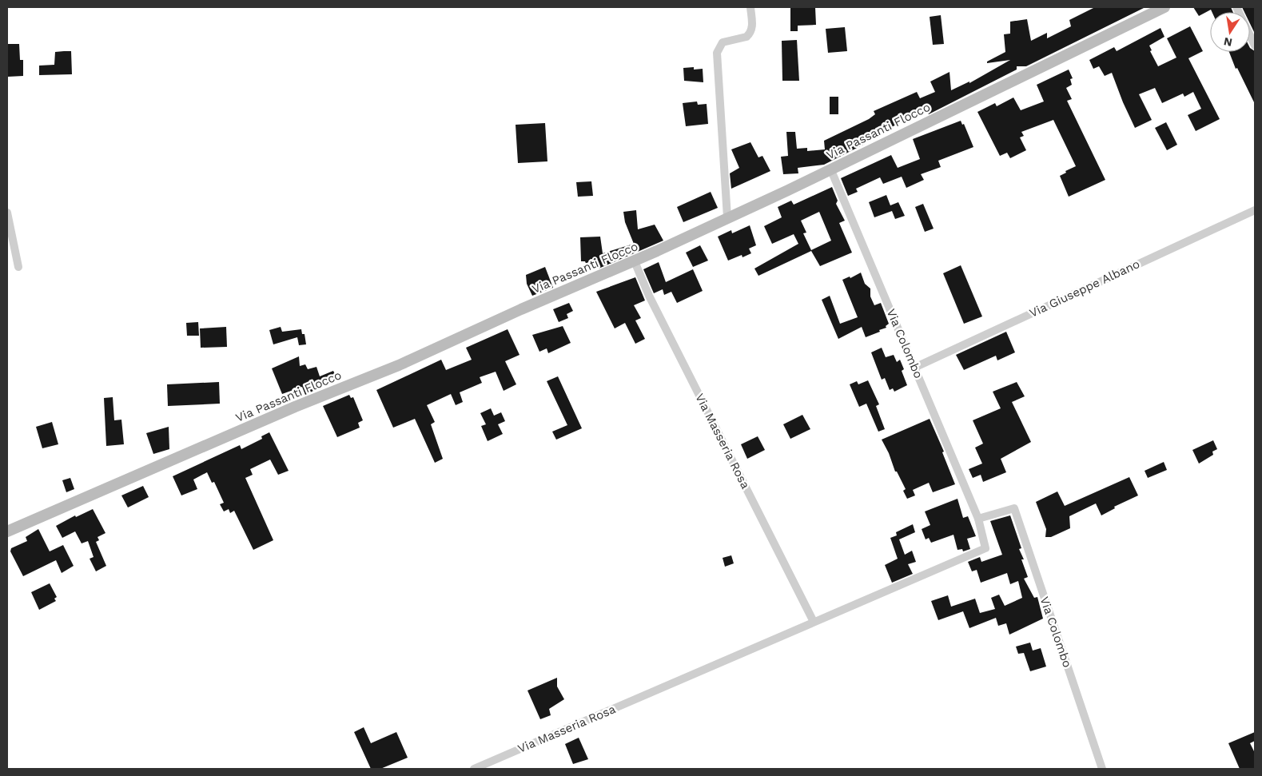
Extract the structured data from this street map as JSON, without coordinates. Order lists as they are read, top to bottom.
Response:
{
  "streets": {
    "main road": ["Via Passanti Flocco"],
    "street": ["Via Giuseppe Albano", "Via Colombo", "Via Masseria Rosa"]
  },
  "crossings": [
    ["Via Passanti Flocco", "Via Colombo"],
    ["Via Passanti Flocco", "Via Masseria Rosa"],
    ["Via Giuseppe Albano", "Via Colombo"],
    ["Via Colombo", "Via Masseria Rosa"]
  ],
  "north": "bottom"
}
